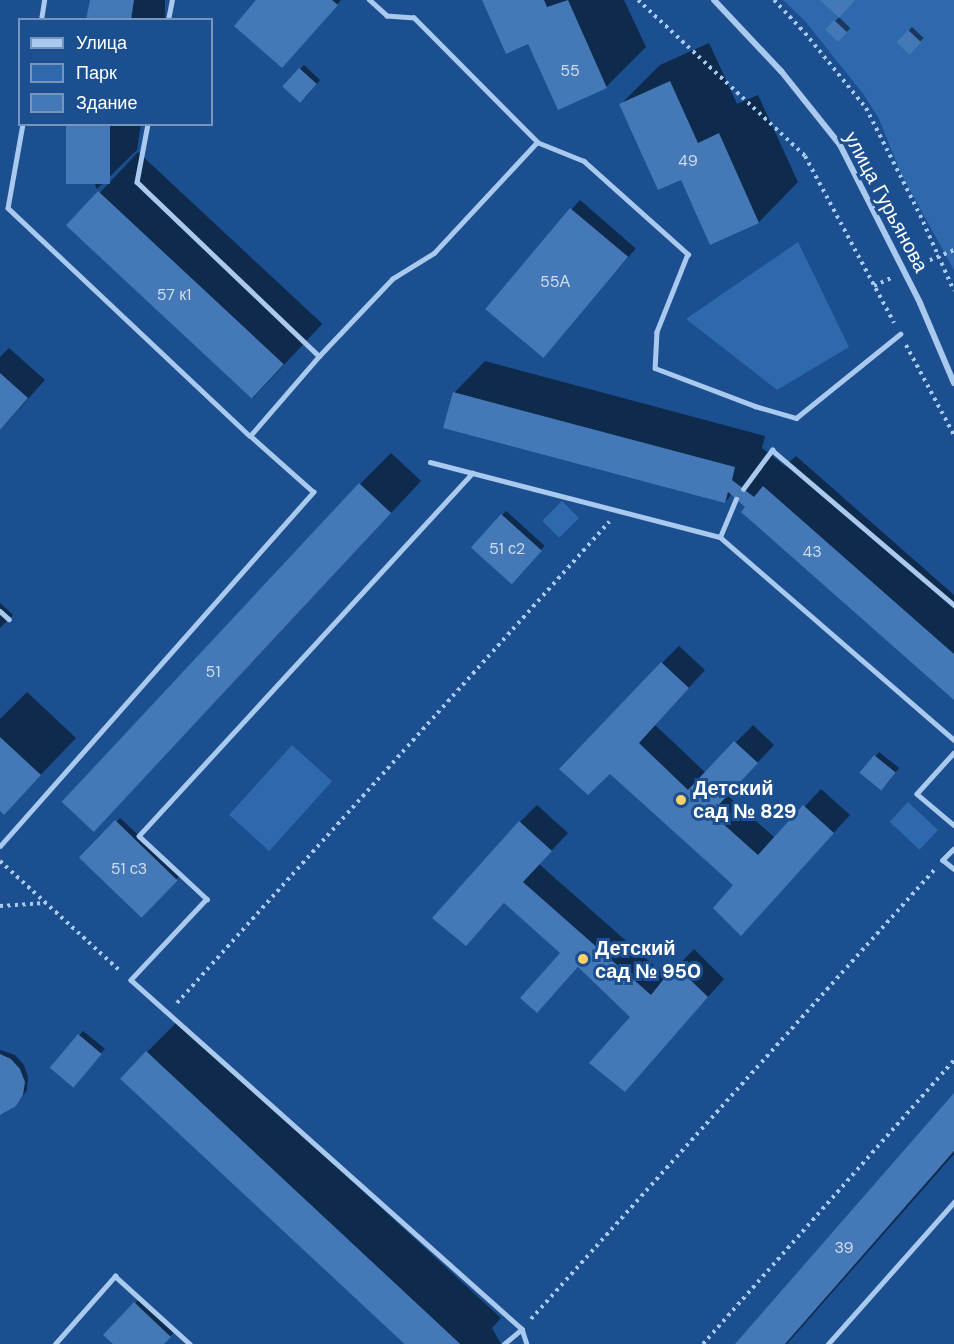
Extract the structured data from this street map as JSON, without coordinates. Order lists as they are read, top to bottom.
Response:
{
  "streets": {
    "street": ["улица Гурьянова"]
  },
  "places": ["Детский сад № 829", "Детский сад № 950"],
  "house_numbers": [
    "55",
    "49",
    "55А",
    "57 к1",
    "51 с2",
    "43",
    "51",
    "51 с3",
    "39"
  ],
  "legend": ["Улица", "Парк", "Здание"]
}
